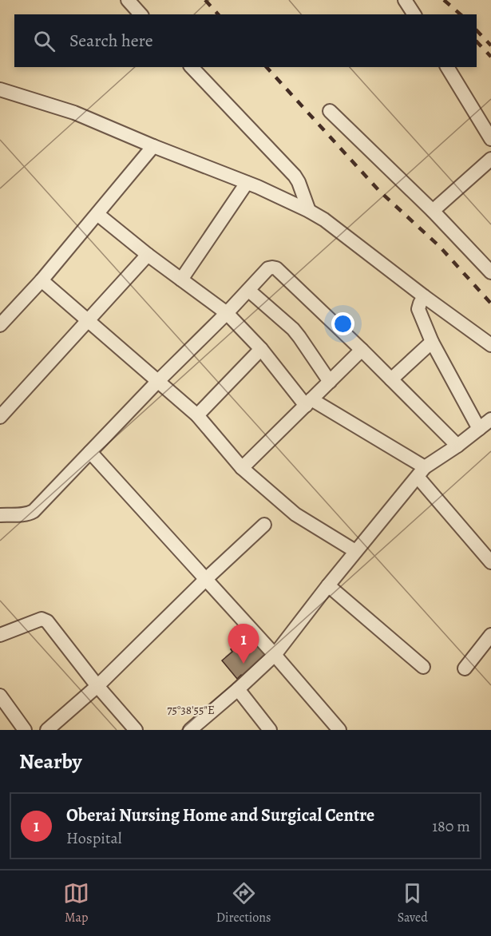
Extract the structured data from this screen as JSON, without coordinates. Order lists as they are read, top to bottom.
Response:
{
  "page": {
    "search": "Search here",
    "pins": "1",
    "heading": "Nearby",
    "list": [
      {
        "mark": "1",
        "name": "Oberai Nursing Home and Surgical Centre",
        "note": "Hospital",
        "value": "180 m"
      }
    ],
    "nav": ["Map", "Directions", "Saved"]
  },
  "coordinates": ["75°38'55\"E"]
}
